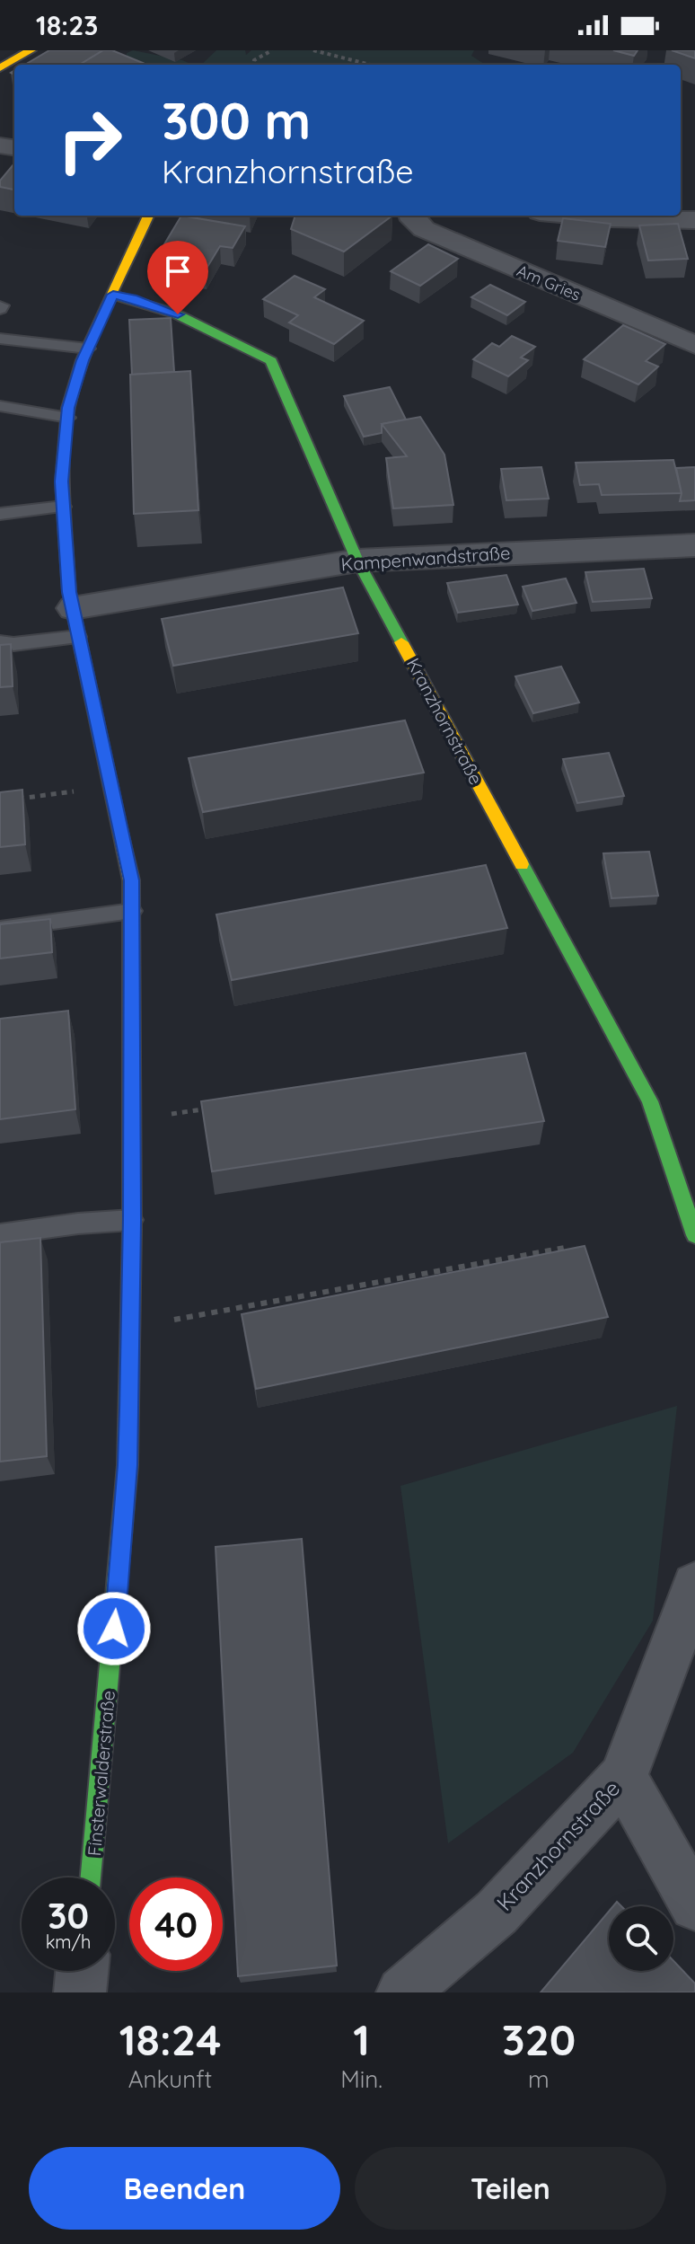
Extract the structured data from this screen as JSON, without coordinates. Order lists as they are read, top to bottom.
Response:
{
  "streets": {
    "street": [
      "Am Gries",
      "Kampenwandstraße",
      "Kranzhornstraße",
      "Finsterwalderstraße"
    ]
  },
  "crossings": [
    ["Kampenwandstraße", "Kranzhornstraße"],
    ["Kampenwandstraße", "Finsterwalderstraße"],
    ["Kranzhornstraße", "Finsterwalderstraße"]
  ],
  "page": {
    "status": "18:23",
    "turn": ["300 m", "Kranzhornstraße"],
    "speed": "30 km/h",
    "limit": "40",
    "eta": [
      "18:24",
      "Ankunft",
      "1",
      "Min.",
      "320",
      "m"
    ],
    "buttons": ["Beenden", "Teilen"]
  }
}
